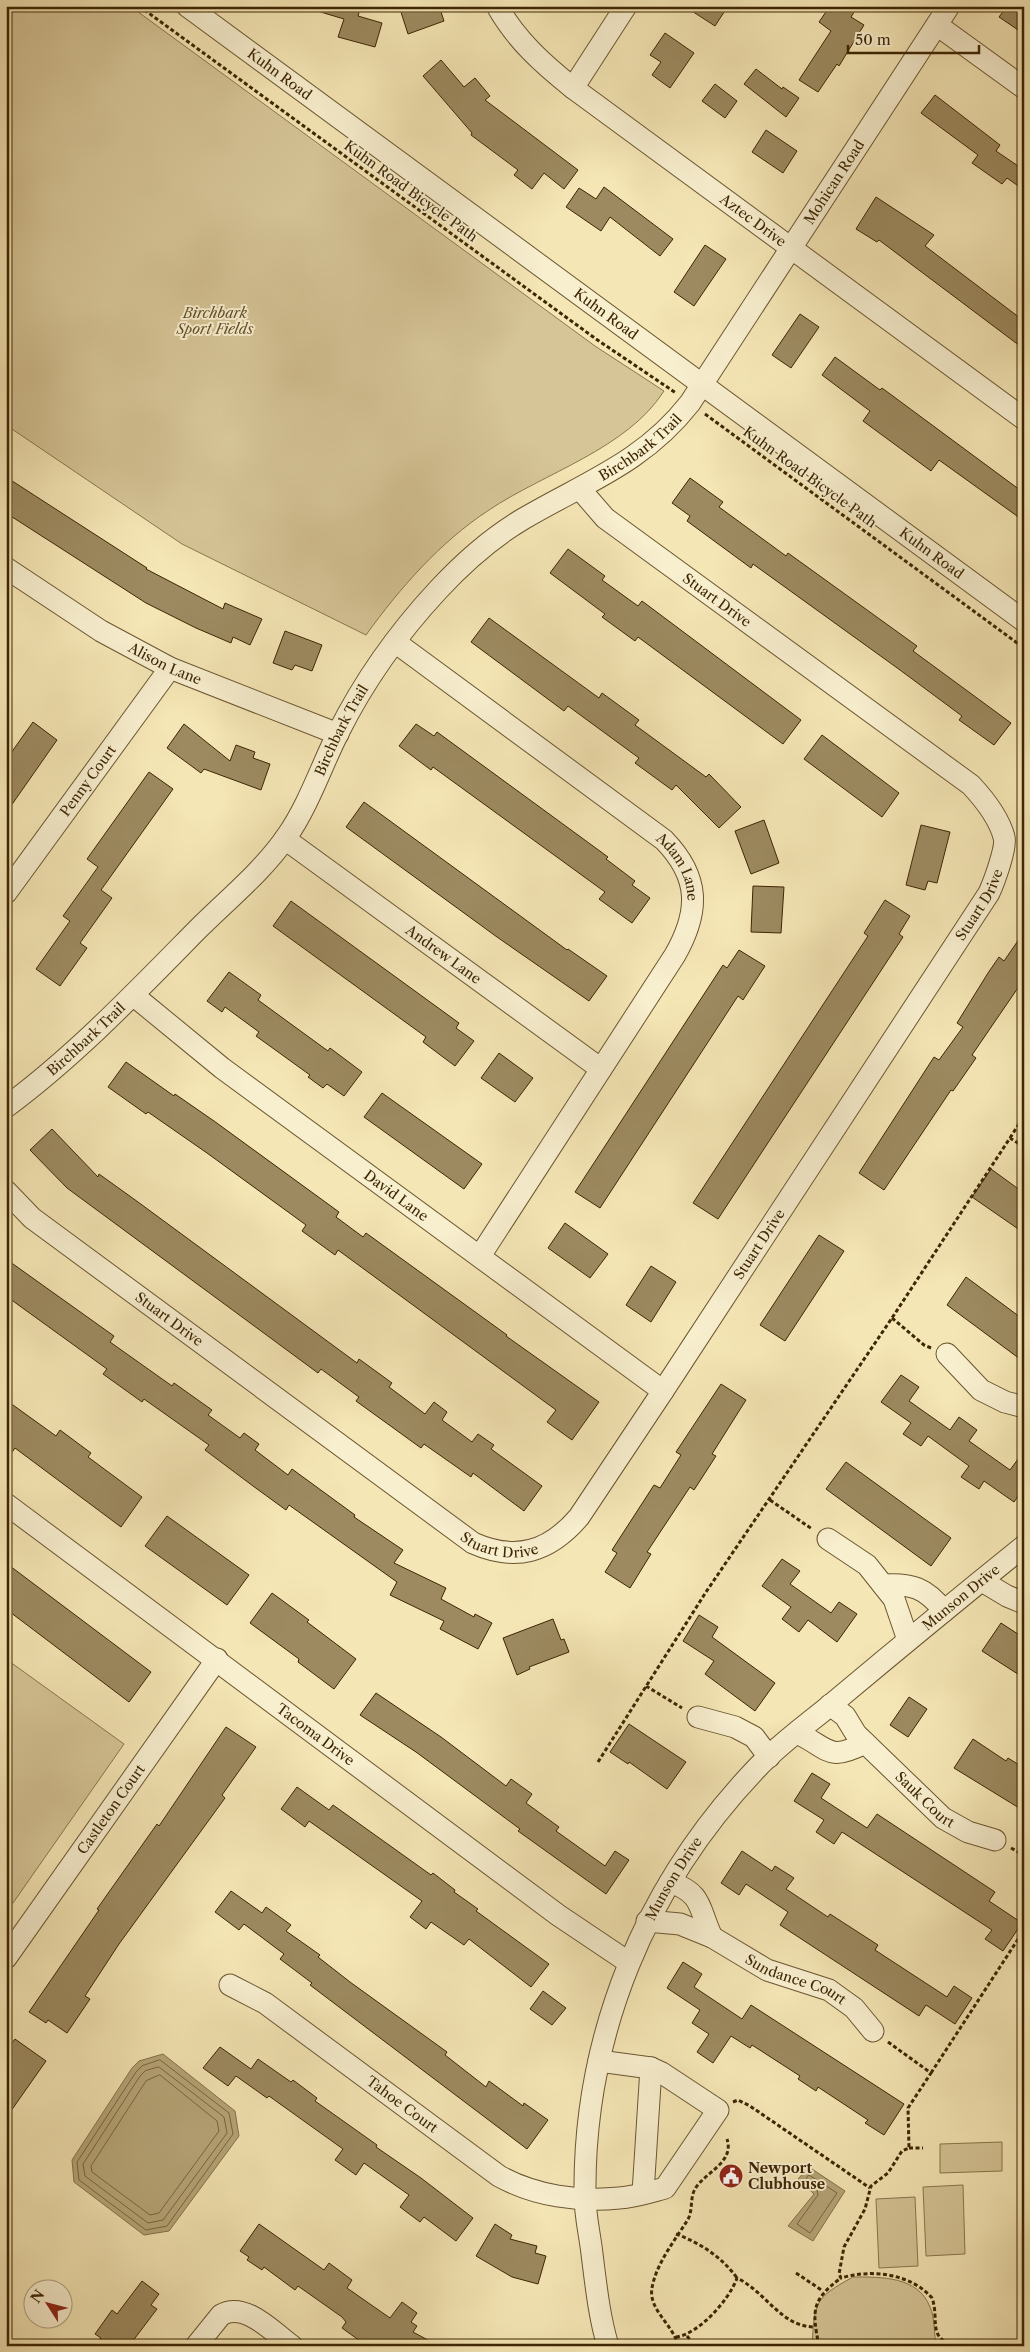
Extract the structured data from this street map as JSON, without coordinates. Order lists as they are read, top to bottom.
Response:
{
  "streets": {
    "street": [
      "Kuhn Road",
      "Mohican Road",
      "Aztec Drive",
      "Birchbark Trail",
      "Stuart Drive",
      "Alison Lane",
      "Penny Court",
      "Adam Lane",
      "Andrew Lane",
      "David Lane",
      "Munson Drive",
      "Tacoma Drive",
      "Sauk Court",
      "Castleton Court",
      "Sundance Court",
      "Tahoe Court"
    ],
    "path": ["Kuhn Road Bicycle Path"]
  },
  "crossings": [
    ["Kuhn Road", "Mohican Road"],
    ["Kuhn Road", "Birchbark Trail"],
    ["Mohican Road", "Aztec Drive"],
    ["Mohican Road", "Birchbark Trail"],
    ["Birchbark Trail", "Stuart Drive"],
    ["Birchbark Trail", "Alison Lane"],
    ["Birchbark Trail", "Adam Lane"],
    ["Birchbark Trail", "Andrew Lane"],
    ["Birchbark Trail", "David Lane"],
    ["Stuart Drive", "David Lane"],
    ["Alison Lane", "Penny Court"],
    ["Adam Lane", "Andrew Lane"],
    ["Adam Lane", "David Lane"],
    ["Munson Drive", "Tacoma Drive"],
    ["Munson Drive", "Sauk Court"],
    ["Munson Drive", "Sundance Court"],
    ["Munson Drive", "Tahoe Court"],
    ["Tacoma Drive", "Castleton Court"]
  ],
  "parks": ["Birchbark Sport Fields"],
  "places": {
    "public building": ["Newport Clubhouse"]
  },
  "scale_bar": "50 m",
  "north": "top left"
}
